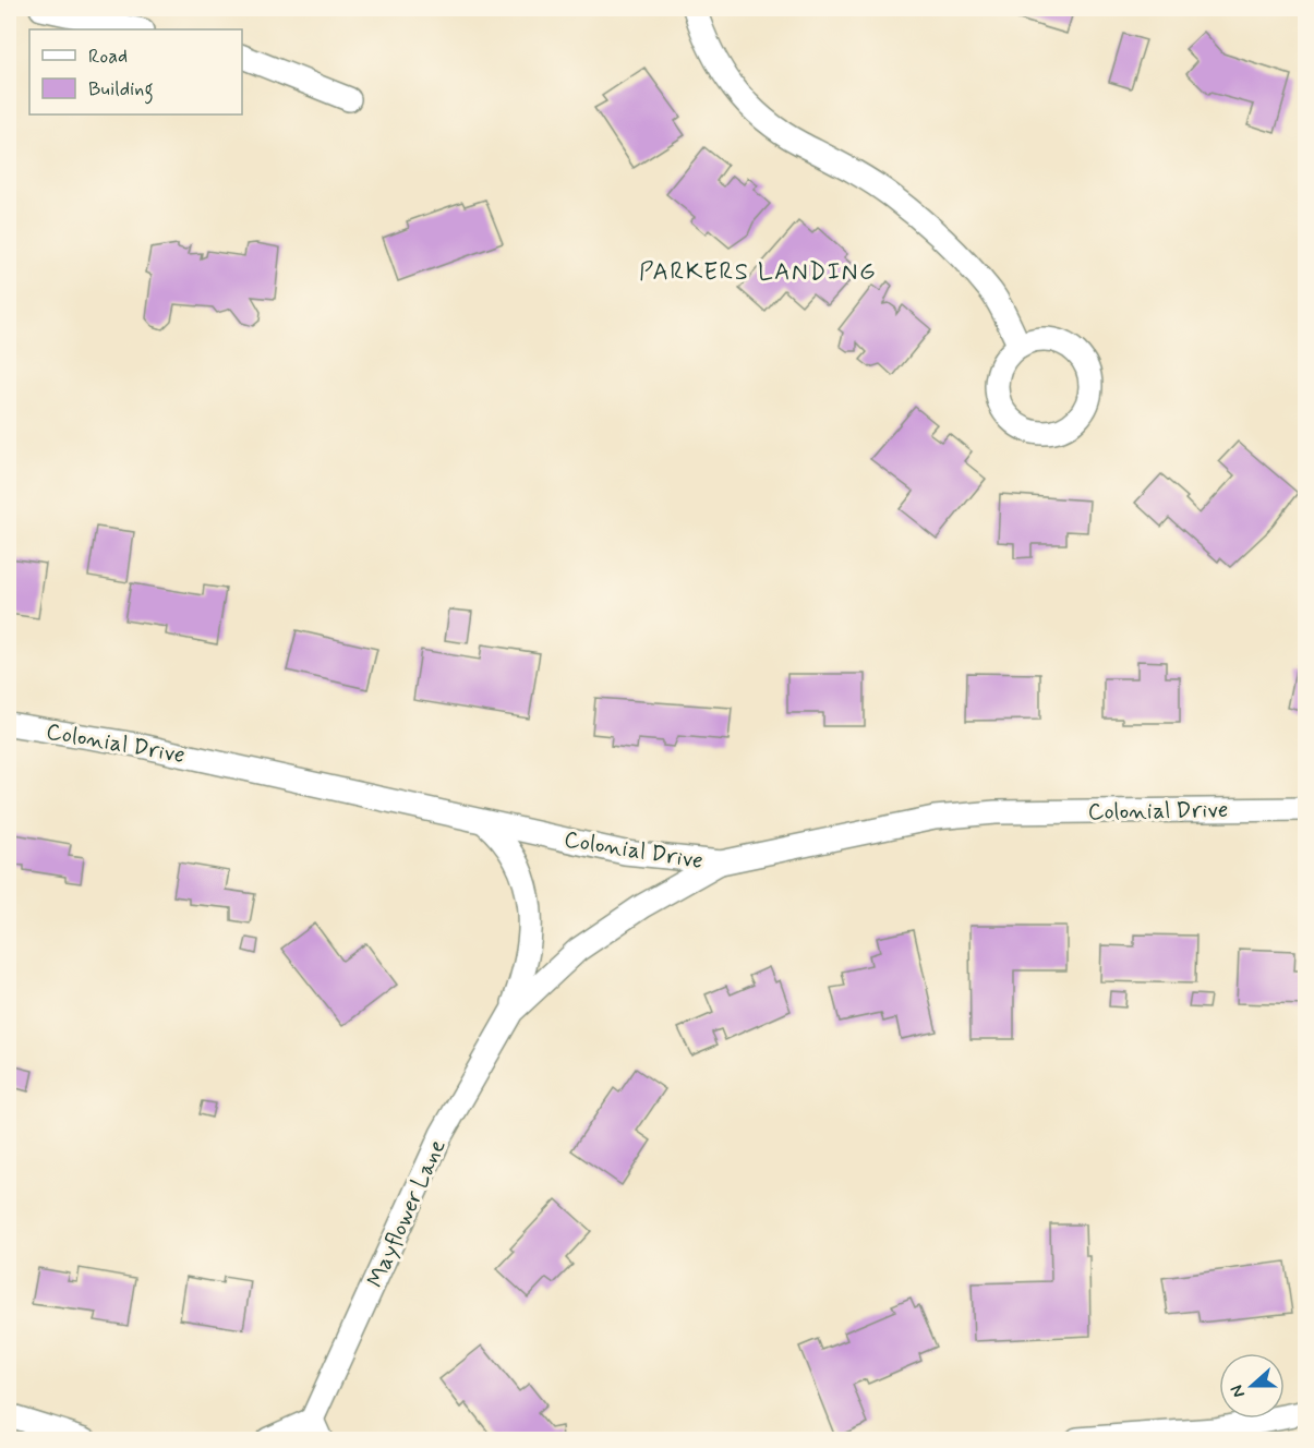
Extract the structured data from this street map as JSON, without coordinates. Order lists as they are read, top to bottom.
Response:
{
  "streets": {
    "street": ["Colonial Drive", "Mayflower Lane"]
  },
  "crossings": [
    ["Colonial Drive", "Mayflower Lane"]
  ],
  "districts": ["PARKERS LANDING"],
  "legend": ["Road", "Building"],
  "north": "left"
}
